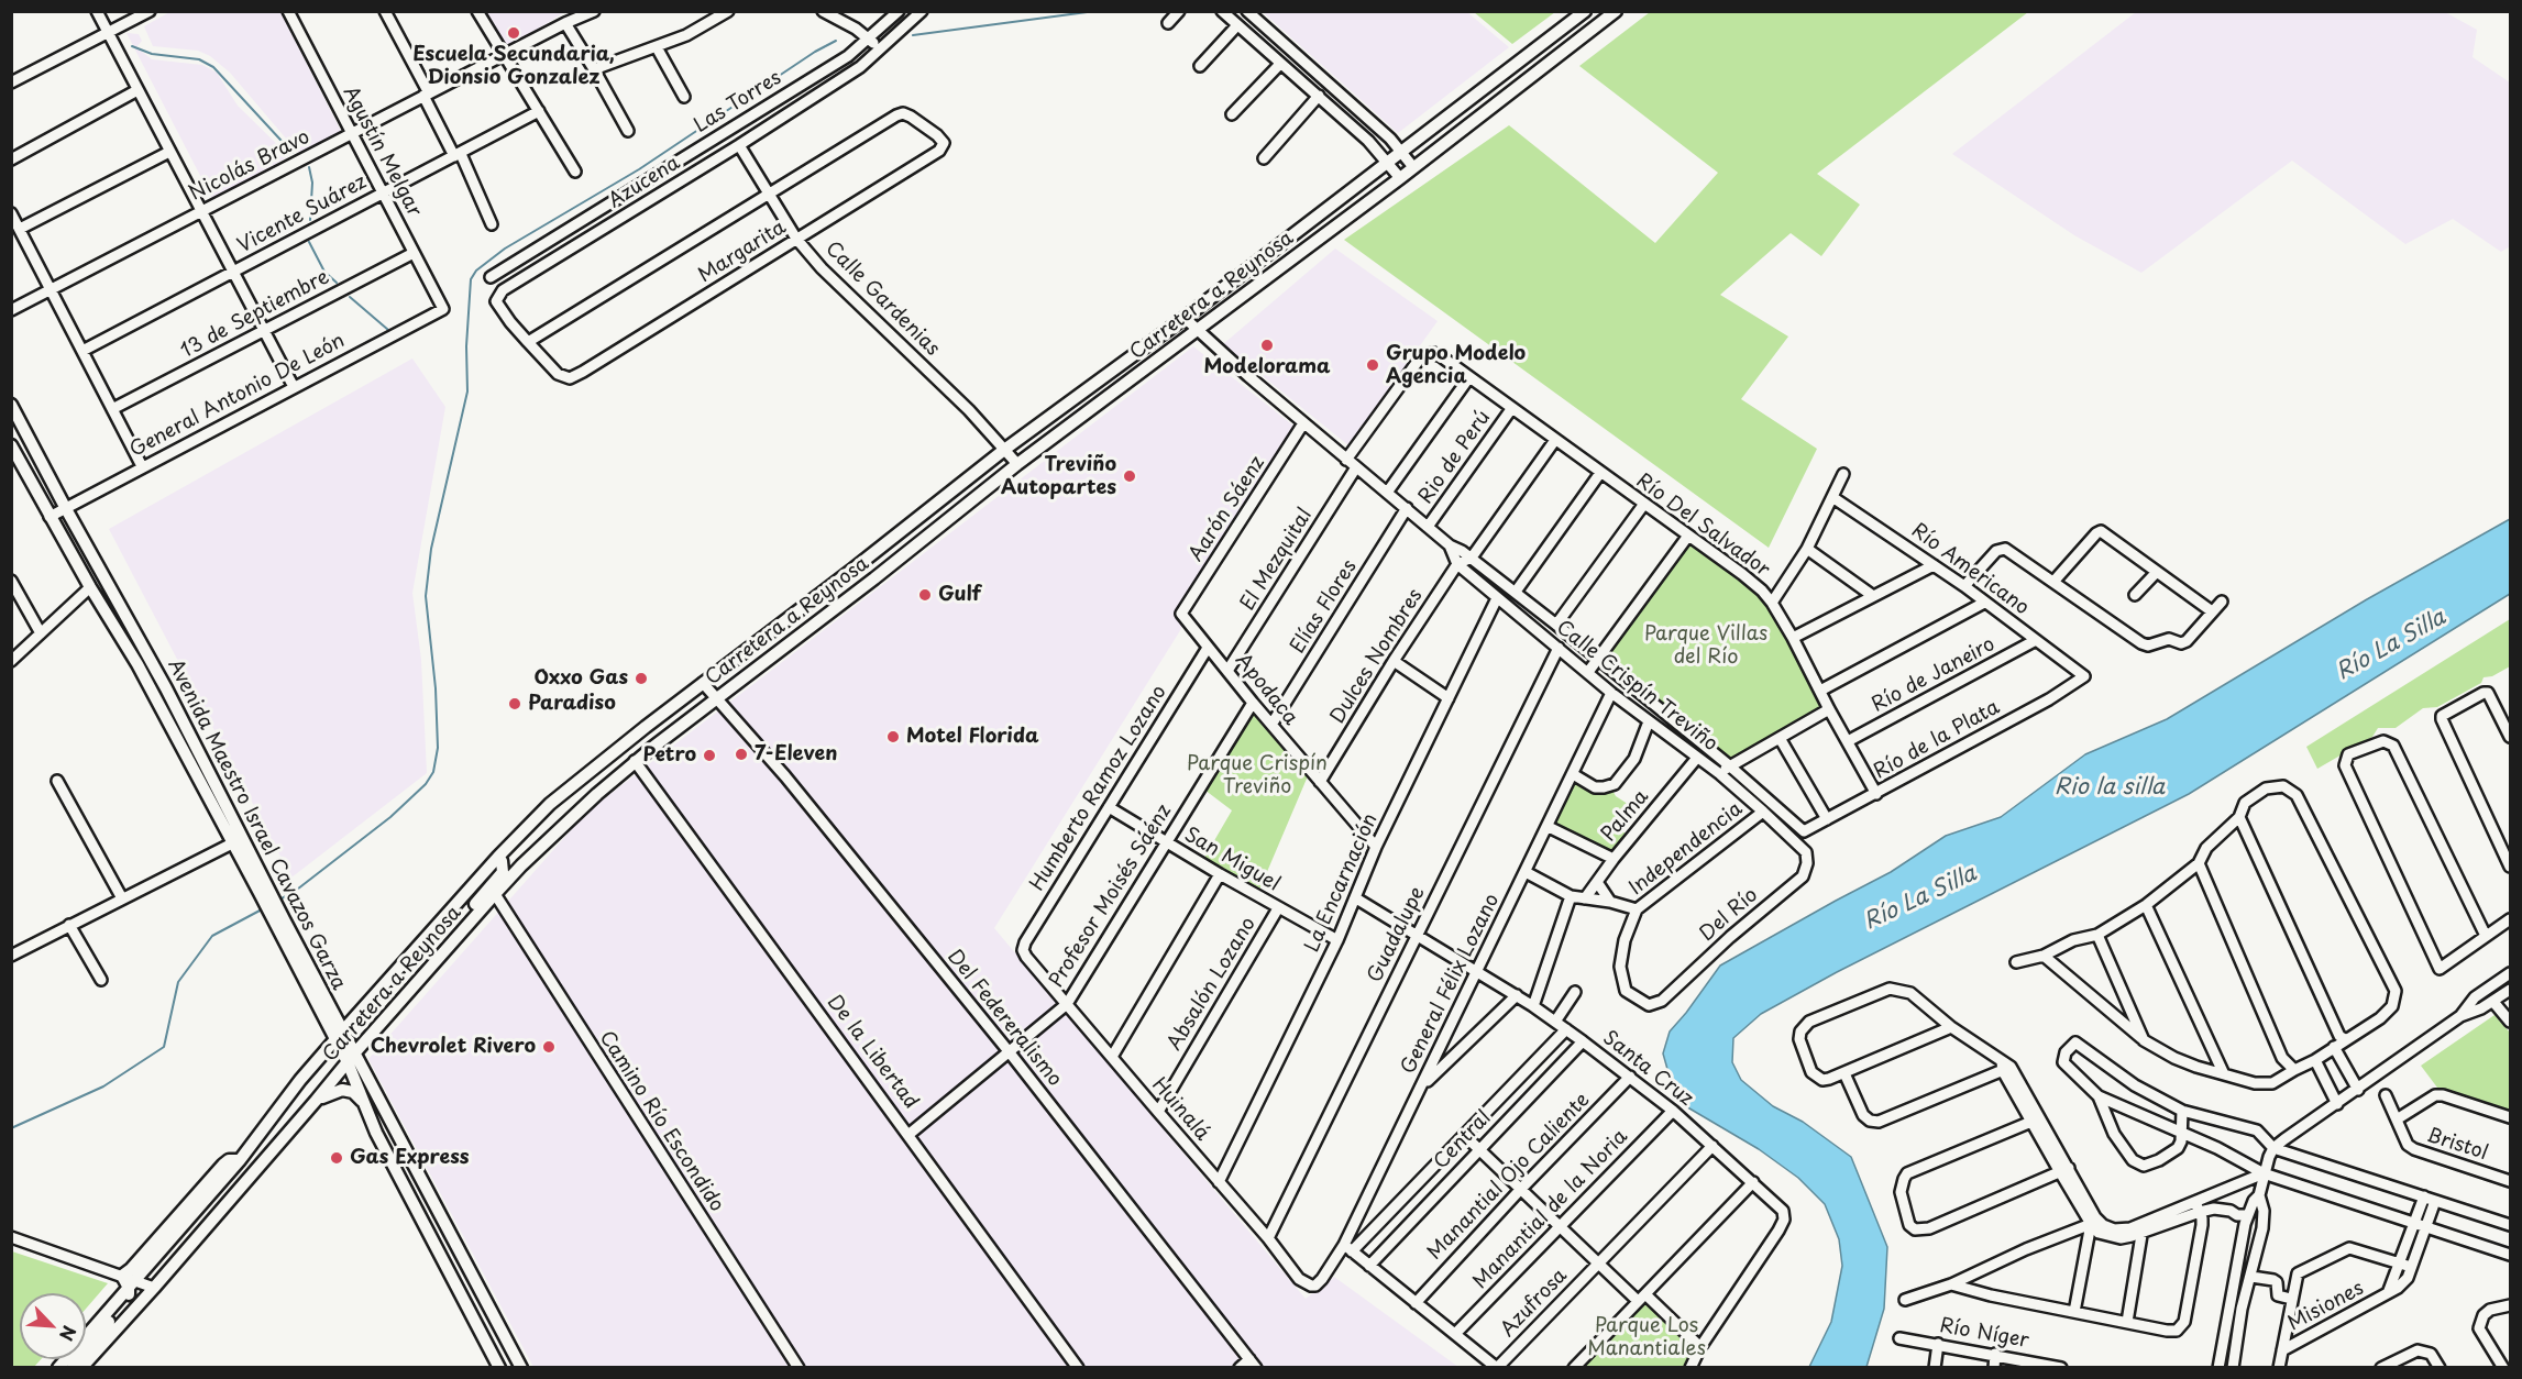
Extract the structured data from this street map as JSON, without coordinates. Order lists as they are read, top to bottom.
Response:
{
  "streets": {
    "main road": ["Carretera a Reynosa", "Avenida Maestro Israel Cavazos Garza"],
    "street": [
      "Las Torres",
      "Agustín Melgar",
      "Nicolás Bravo",
      "Azucena",
      "Vicente Suárez",
      "Margarita",
      "Calle Gardenias",
      "13 de Septiembre",
      "General Antonio De León",
      "Rio de Perú",
      "Aarón Sáenz",
      "Río Del Salvador",
      "El Mezquital",
      "Río Americano",
      "Elías Flores",
      "Dulces Nombres",
      "Río de Janeiro",
      "Calle Crispín Treviño",
      "Apodaca",
      "Río de la Plata",
      "Humberto Ramoz Lozano",
      "Palma",
      "Independencia",
      "San Miguel",
      "La Encarnación",
      "Profesor Moisés Sáénz",
      "Del Río",
      "Guadalupe",
      "Absalón Lozano",
      "General Félix Lozano",
      "Del Federeralismo",
      "De la Libertad",
      "Santa Cruz",
      "Huinalá",
      "Camino Río Escondido",
      "Central",
      "Bristol",
      "Manantial Ojo Caliente",
      "Manantial de la Noria",
      "Azufrosa",
      "Misiones",
      "Río Níger"
    ]
  },
  "crossings": [
    ["Agustín Melgar", "Nicolás Bravo"],
    ["Agustín Melgar", "Vicente Suárez"],
    ["Agustín Melgar", "13 de Septiembre"],
    ["Agustín Melgar", "General Antonio De León"],
    ["Azucena", "Margarita"],
    ["Azucena", "Calle Gardenias"],
    ["Margarita", "Calle Gardenias"],
    ["Carretera a Reynosa", "Calle Gardenias"],
    ["Carretera a Reynosa", "Calle Crispín Treviño"],
    ["Carretera a Reynosa", "Avenida Maestro Israel Cavazos Garza"],
    ["Carretera a Reynosa", "Del Federeralismo"],
    ["Carretera a Reynosa", "De la Libertad"],
    ["Carretera a Reynosa", "Camino Río Escondido"],
    ["General Antonio De León", "Avenida Maestro Israel Cavazos Garza"],
    ["Rio de Perú", "Río Del Salvador"],
    ["Rio de Perú", "Calle Crispín Treviño"],
    ["Aarón Sáenz", "Calle Crispín Treviño"],
    ["Aarón Sáenz", "Apodaca"],
    ["Río Del Salvador", "Río de Janeiro"],
    ["Río Del Salvador", "Calle Crispín Treviño"],
    ["Río Del Salvador", "Río de la Plata"],
    ["El Mezquital", "Calle Crispín Treviño"],
    ["El Mezquital", "Apodaca"],
    ["Río Americano", "Río de Janeiro"],
    ["Río Americano", "Río de la Plata"],
    ["Elías Flores", "Calle Crispín Treviño"],
    ["Elías Flores", "Apodaca"],
    ["Dulces Nombres", "Calle Crispín Treviño"],
    ["Dulces Nombres", "Apodaca"],
    ["Calle Crispín Treviño", "Río de la Plata"],
    ["Calle Crispín Treviño", "Palma"],
    ["Calle Crispín Treviño", "Independencia"],
    ["Calle Crispín Treviño", "La Encarnación"],
    ["Calle Crispín Treviño", "Del Río"],
    ["Calle Crispín Treviño", "Guadalupe"],
    ["Calle Crispín Treviño", "General Félix Lozano"],
    ["Apodaca", "Humberto Ramoz Lozano"],
    ["Apodaca", "La Encarnación"],
    ["Apodaca", "Profesor Moisés Sáénz"],
    ["Humberto Ramoz Lozano", "San Miguel"],
    ["Humberto Ramoz Lozano", "Huinalá"],
    ["Independencia", "Del Río"],
    ["San Miguel", "La Encarnación"],
    ["San Miguel", "Profesor Moisés Sáénz"],
    ["San Miguel", "Absalón Lozano"],
    ["La Encarnación", "Santa Cruz"],
    ["La Encarnación", "Huinalá"],
    ["Profesor Moisés Sáénz", "Del Federeralismo"],
    ["Profesor Moisés Sáénz", "De la Libertad"],
    ["Profesor Moisés Sáénz", "Huinalá"],
    ["Guadalupe", "Santa Cruz"],
    ["Guadalupe", "Huinalá"],
    ["Absalón Lozano", "Huinalá"],
    ["General Félix Lozano", "Santa Cruz"],
    ["General Félix Lozano", "Huinalá"],
    ["General Félix Lozano", "Central"],
    ["Santa Cruz", "Central"],
    ["Santa Cruz", "Manantial Ojo Caliente"],
    ["Santa Cruz", "Manantial de la Noria"],
    ["Santa Cruz", "Azufrosa"]
  ],
  "water": ["Río La Silla", "Rio la silla"],
  "parks": ["Parque Villas del Río", "Parque Crispín Treviño", "Parque Los Manantiales"],
  "places": [
    "Escuela Secundaria, Dionsio Gonzalez",
    "Modelorama",
    "Grupo Modelo Agencia",
    "Treviño Autopartes",
    "Gulf",
    "Oxxo Gas",
    "Paradiso",
    "Motel Florida",
    "7-Eleven",
    "Petro",
    "Chevrolet Rivero",
    "Gas Express"
  ],
  "north": "bottom right"
}
